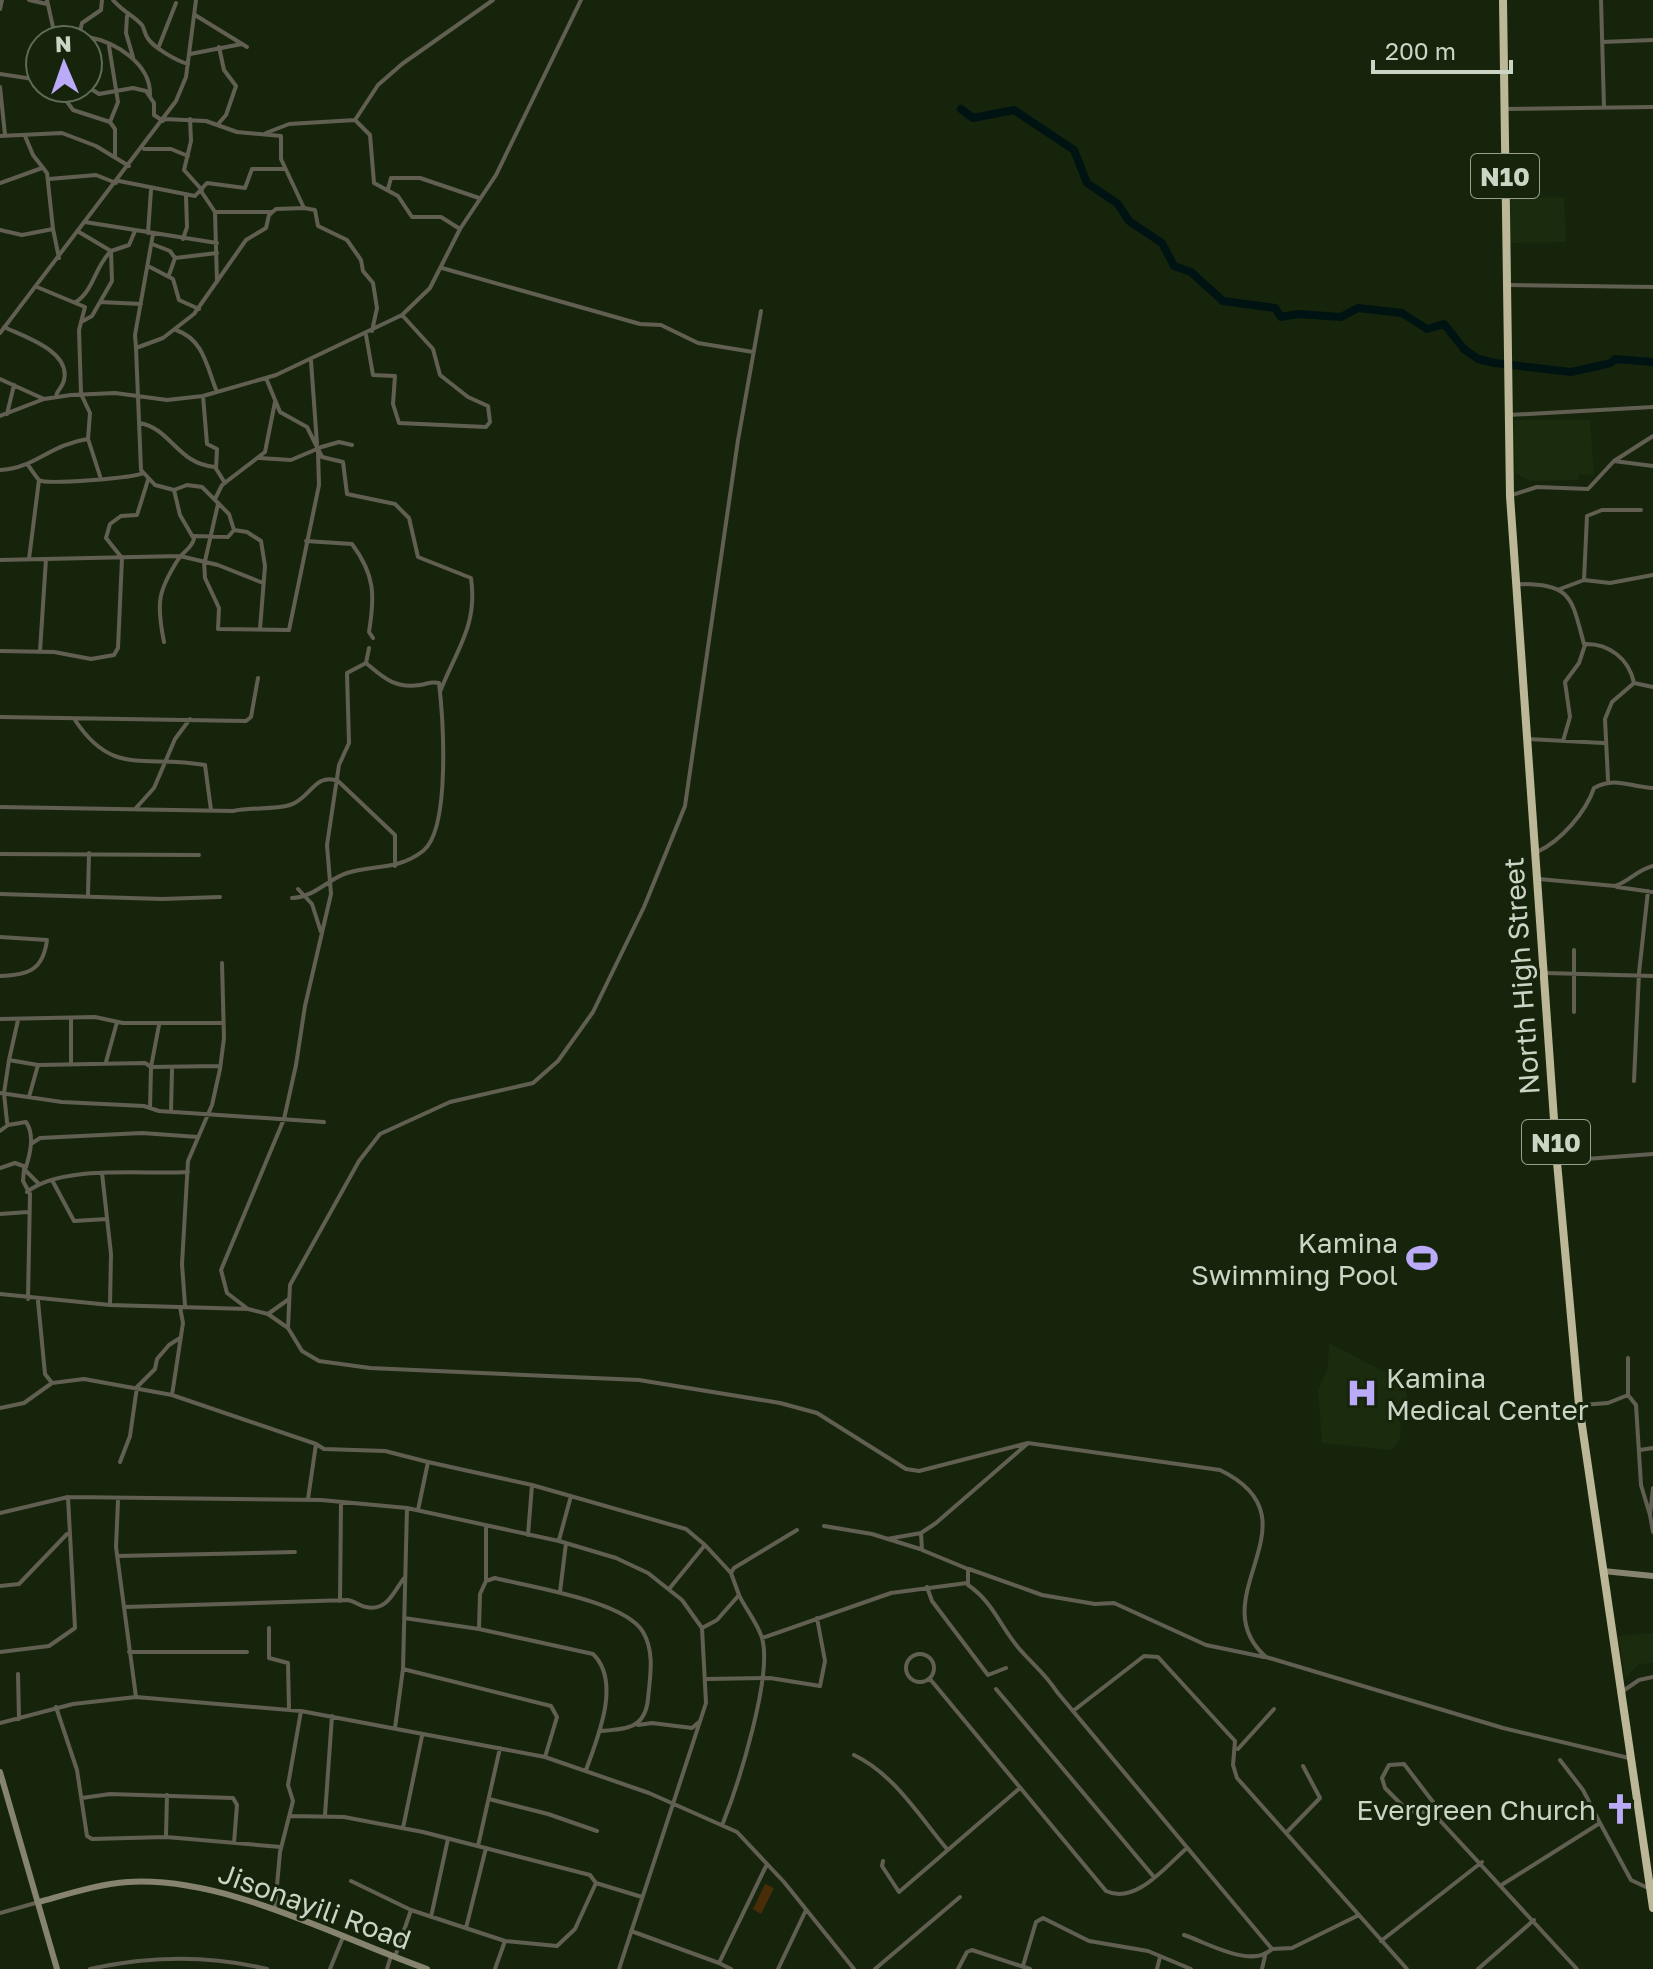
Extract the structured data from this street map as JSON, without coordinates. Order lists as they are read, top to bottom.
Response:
{
  "streets": {
    "highway": ["N10", "North High Street"],
    "street": ["Jisonayili Road"]
  },
  "crossings": [
    ["N10", "North High Street"]
  ],
  "places": {
    "sports": ["Kamina Swimming Pool"],
    "hospital": ["Kamina Medical Center"],
    "church": ["Evergreen Church"]
  },
  "scale_bar": "200 m",
  "north": "top"
}
